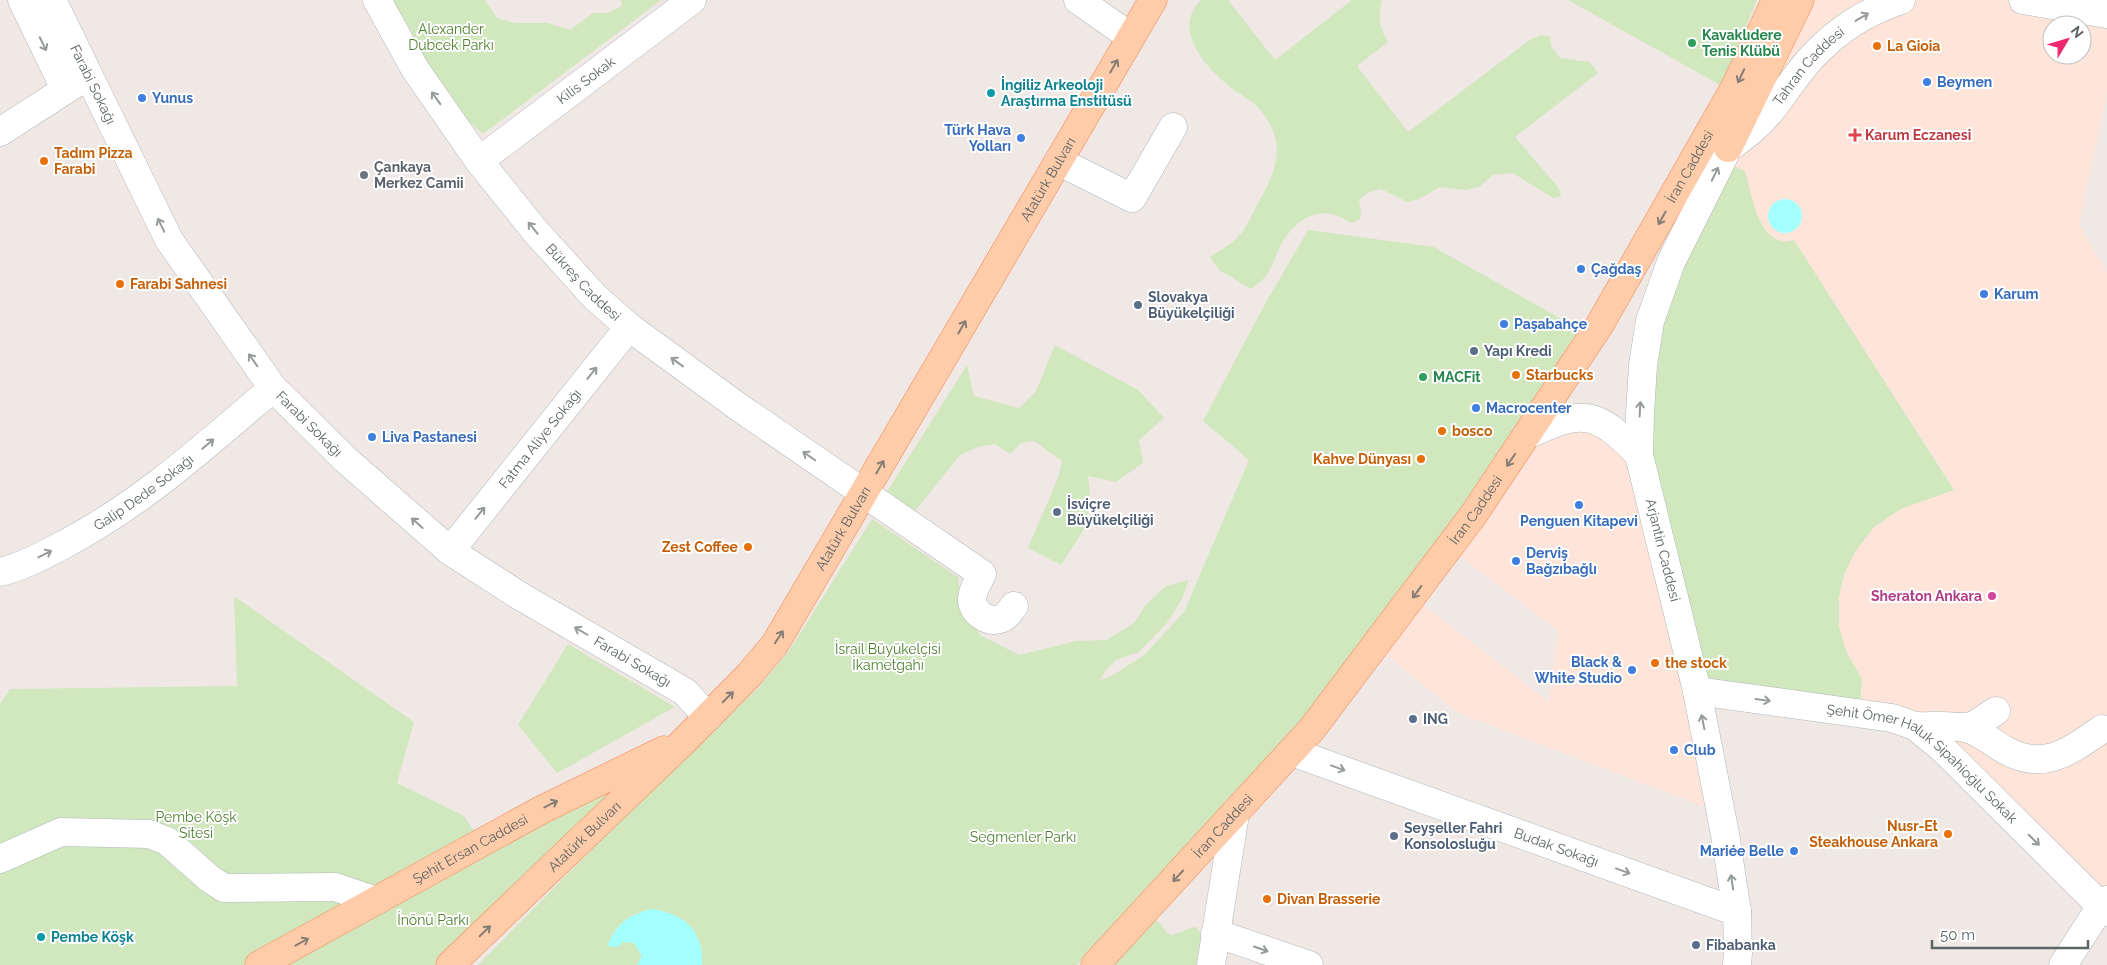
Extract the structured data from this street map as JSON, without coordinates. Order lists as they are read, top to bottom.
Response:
{
  "streets": {
    "main road": ["İran Caddesi", "Atatürk Bulvarı", "Şehit Ersan Caddesi"],
    "street": [
      "Tahran Caddesi",
      "Kilis Sokak",
      "Farabi Sokağı",
      "Bükreş Caddesi",
      "Fatma Aliye Sokağı",
      "Galip Dede Sokağı",
      "Arjantin Caddesi",
      "Şehit Ömer Haluk Sipahioğlu Sokak",
      "Budak Sokağı"
    ]
  },
  "crossings": [
    ["Tahran Caddesi", "İran Caddesi"],
    ["Tahran Caddesi", "Arjantin Caddesi"],
    ["Kilis Sokak", "Bükreş Caddesi"],
    ["Farabi Sokağı", "Atatürk Bulvarı"],
    ["Farabi Sokağı", "Fatma Aliye Sokağı"],
    ["Farabi Sokağı", "Galip Dede Sokağı"],
    ["İran Caddesi", "Arjantin Caddesi"],
    ["İran Caddesi", "Budak Sokağı"],
    ["Atatürk Bulvarı", "Bükreş Caddesi"],
    ["Atatürk Bulvarı", "Şehit Ersan Caddesi"],
    ["Bükreş Caddesi", "Fatma Aliye Sokağı"],
    ["Arjantin Caddesi", "Şehit Ömer Haluk Sipahioğlu Sokak"],
    ["Arjantin Caddesi", "Budak Sokağı"]
  ],
  "one_way": [
    "Tahran Caddesi",
    "Farabi Sokağı",
    "İran Caddesi",
    "Atatürk Bulvarı",
    "Bükreş Caddesi",
    "Fatma Aliye Sokağı",
    "Galip Dede Sokağı",
    "Arjantin Caddesi",
    "Şehit Ömer Haluk Sipahioğlu Sokak",
    "Budak Sokağı",
    "Şehit Ersan Caddesi"
  ],
  "parks": [
    "Alexander Dubcek Parkı",
    "İsrail Büyükelçisi İkametgahı",
    "Pembe Köşk Sitesi",
    "Seğmenler Parkı",
    "İnönü Parkı"
  ],
  "places": {
    "other": [
      "Kavaklıdere Tenis Klübü",
      "La Gioia",
      "Beymen",
      "İngiliz Arkeoloji Araştırma Enstitüsü",
      "Yunus",
      "Türk Hava Yolları",
      "Tadım Pizza Farabi",
      "Çankaya Merkez Camii",
      "Çağdaş",
      "Farabi Sahnesi",
      "Karum",
      "Slovakya Büyükelçiliği",
      "Paşabahçe",
      "Yapı Kredi",
      "Starbucks",
      "MACFit",
      "Macrocenter",
      "bosco",
      "Liva Pastanesi",
      "Kahve Dünyası",
      "Penguen Kitapevi",
      "İsviçre Büyükelçiliği",
      "Zest Coffee",
      "Derviş Bağzıbağlı",
      "Sheraton Ankara",
      "the stock",
      "Black & White Studio",
      "ING",
      "Club",
      "Nusr-Et Steakhouse Ankara",
      "Seyşeller Fahri Konsolosluğu",
      "Mariée Belle",
      "Divan Brasserie",
      "Pembe Köşk",
      "Fibabanka"
    ],
    "health": ["Karum Eczanesi"]
  },
  "scale_bar": "50 m",
  "north": "top right"
}
